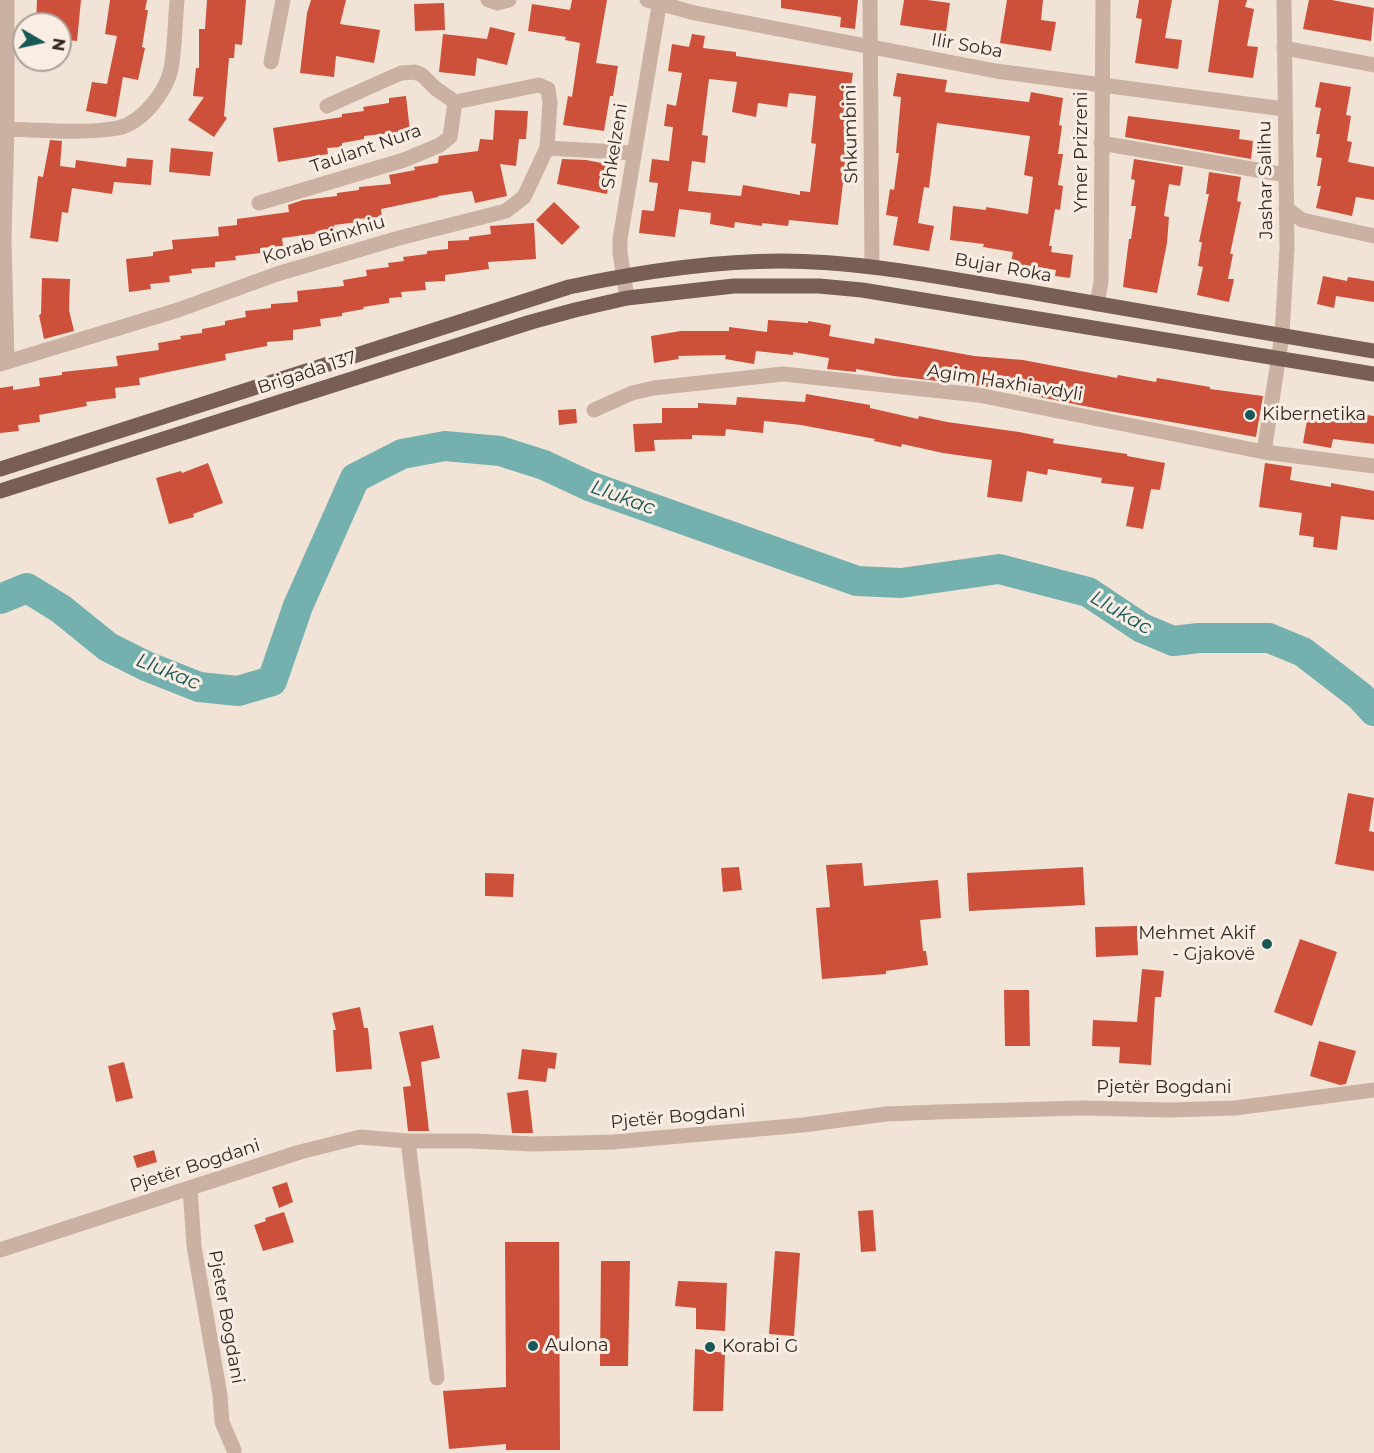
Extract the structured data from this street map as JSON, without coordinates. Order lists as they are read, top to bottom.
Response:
{
  "streets": {
    "main road": ["Bujar Roka", "Brigada 137"],
    "street": [
      "Ilir Soba",
      "Shkumbini",
      "Shkelzeni",
      "Taulant Nura",
      "Ymer Prizreni",
      "Jashar Salihu",
      "Korab Binxhiu",
      "Agim Haxhiavdyli",
      "Pjetër Bogdani",
      "Pjeter Bogdani"
    ]
  },
  "crossings": [
    ["Ilir Soba", "Shkumbini"],
    ["Ilir Soba", "Shkelzeni"],
    ["Ilir Soba", "Ymer Prizreni"],
    ["Ilir Soba", "Jashar Salihu"],
    ["Shkumbini", "Bujar Roka"],
    ["Shkelzeni", "Bujar Roka"],
    ["Shkelzeni", "Brigada 137"],
    ["Ymer Prizreni", "Bujar Roka"],
    ["Jashar Salihu", "Bujar Roka"],
    ["Bujar Roka", "Brigada 137"],
    ["Pjetër Bogdani", "Pjeter Bogdani"]
  ],
  "water": ["Llukac"],
  "places": [
    "Kibernetika",
    "Mehmet Akif - Gjakovë",
    "Aulona",
    "Korabi G"
  ],
  "north": "right"
}
